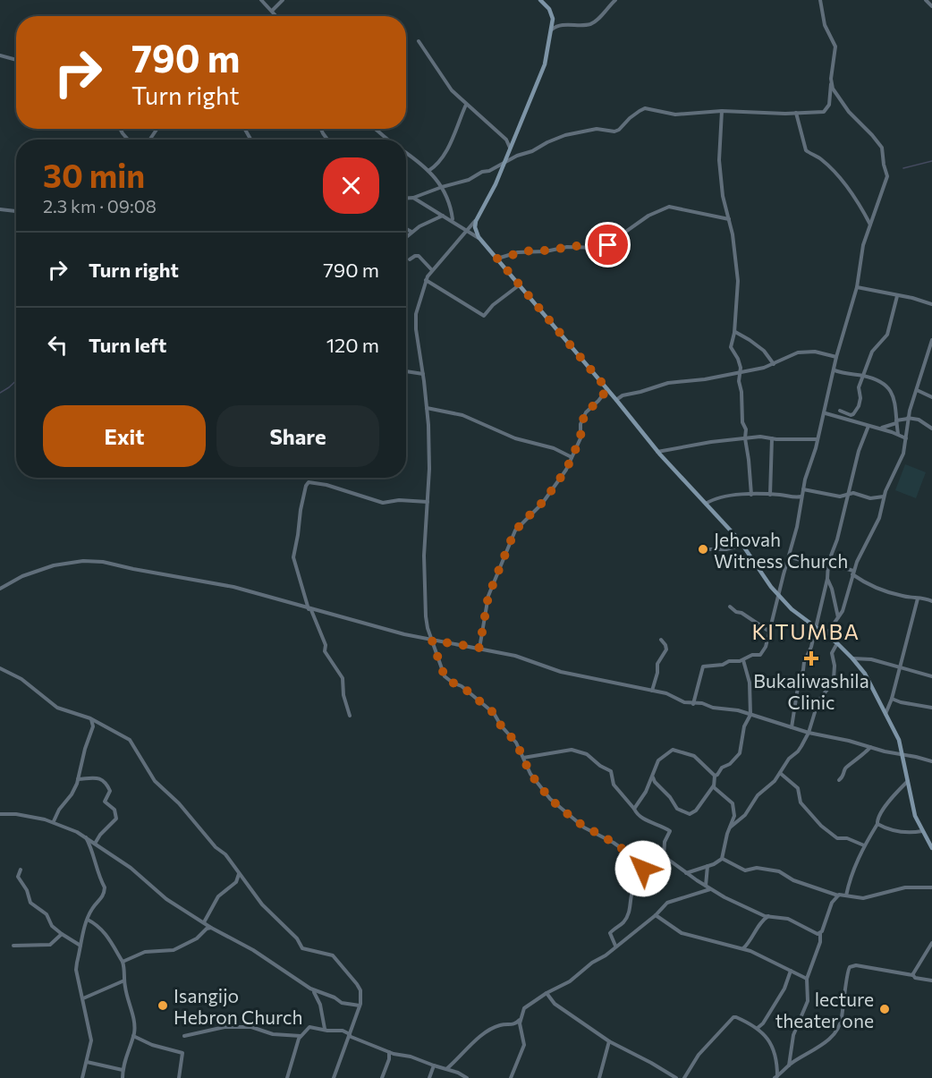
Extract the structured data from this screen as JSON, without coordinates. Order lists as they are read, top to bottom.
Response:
{
  "districts": ["KITUMBA"],
  "places": {
    "other": ["Jehovah Witness Church", "Isangijo Hebron Church", "lecture theater one"],
    "health": ["Bukaliwashila Clinic"]
  },
  "page": {
    "turn": ["790 m", "Turn right"],
    "heading": ["30 min", "2.3 km · 09:08"],
    "list": [
      {
        "name": "Turn right",
        "value": "790 m"
      },
      {
        "name": "Turn left",
        "value": "120 m"
      }
    ],
    "buttons": ["Exit", "Share"]
  }
}
